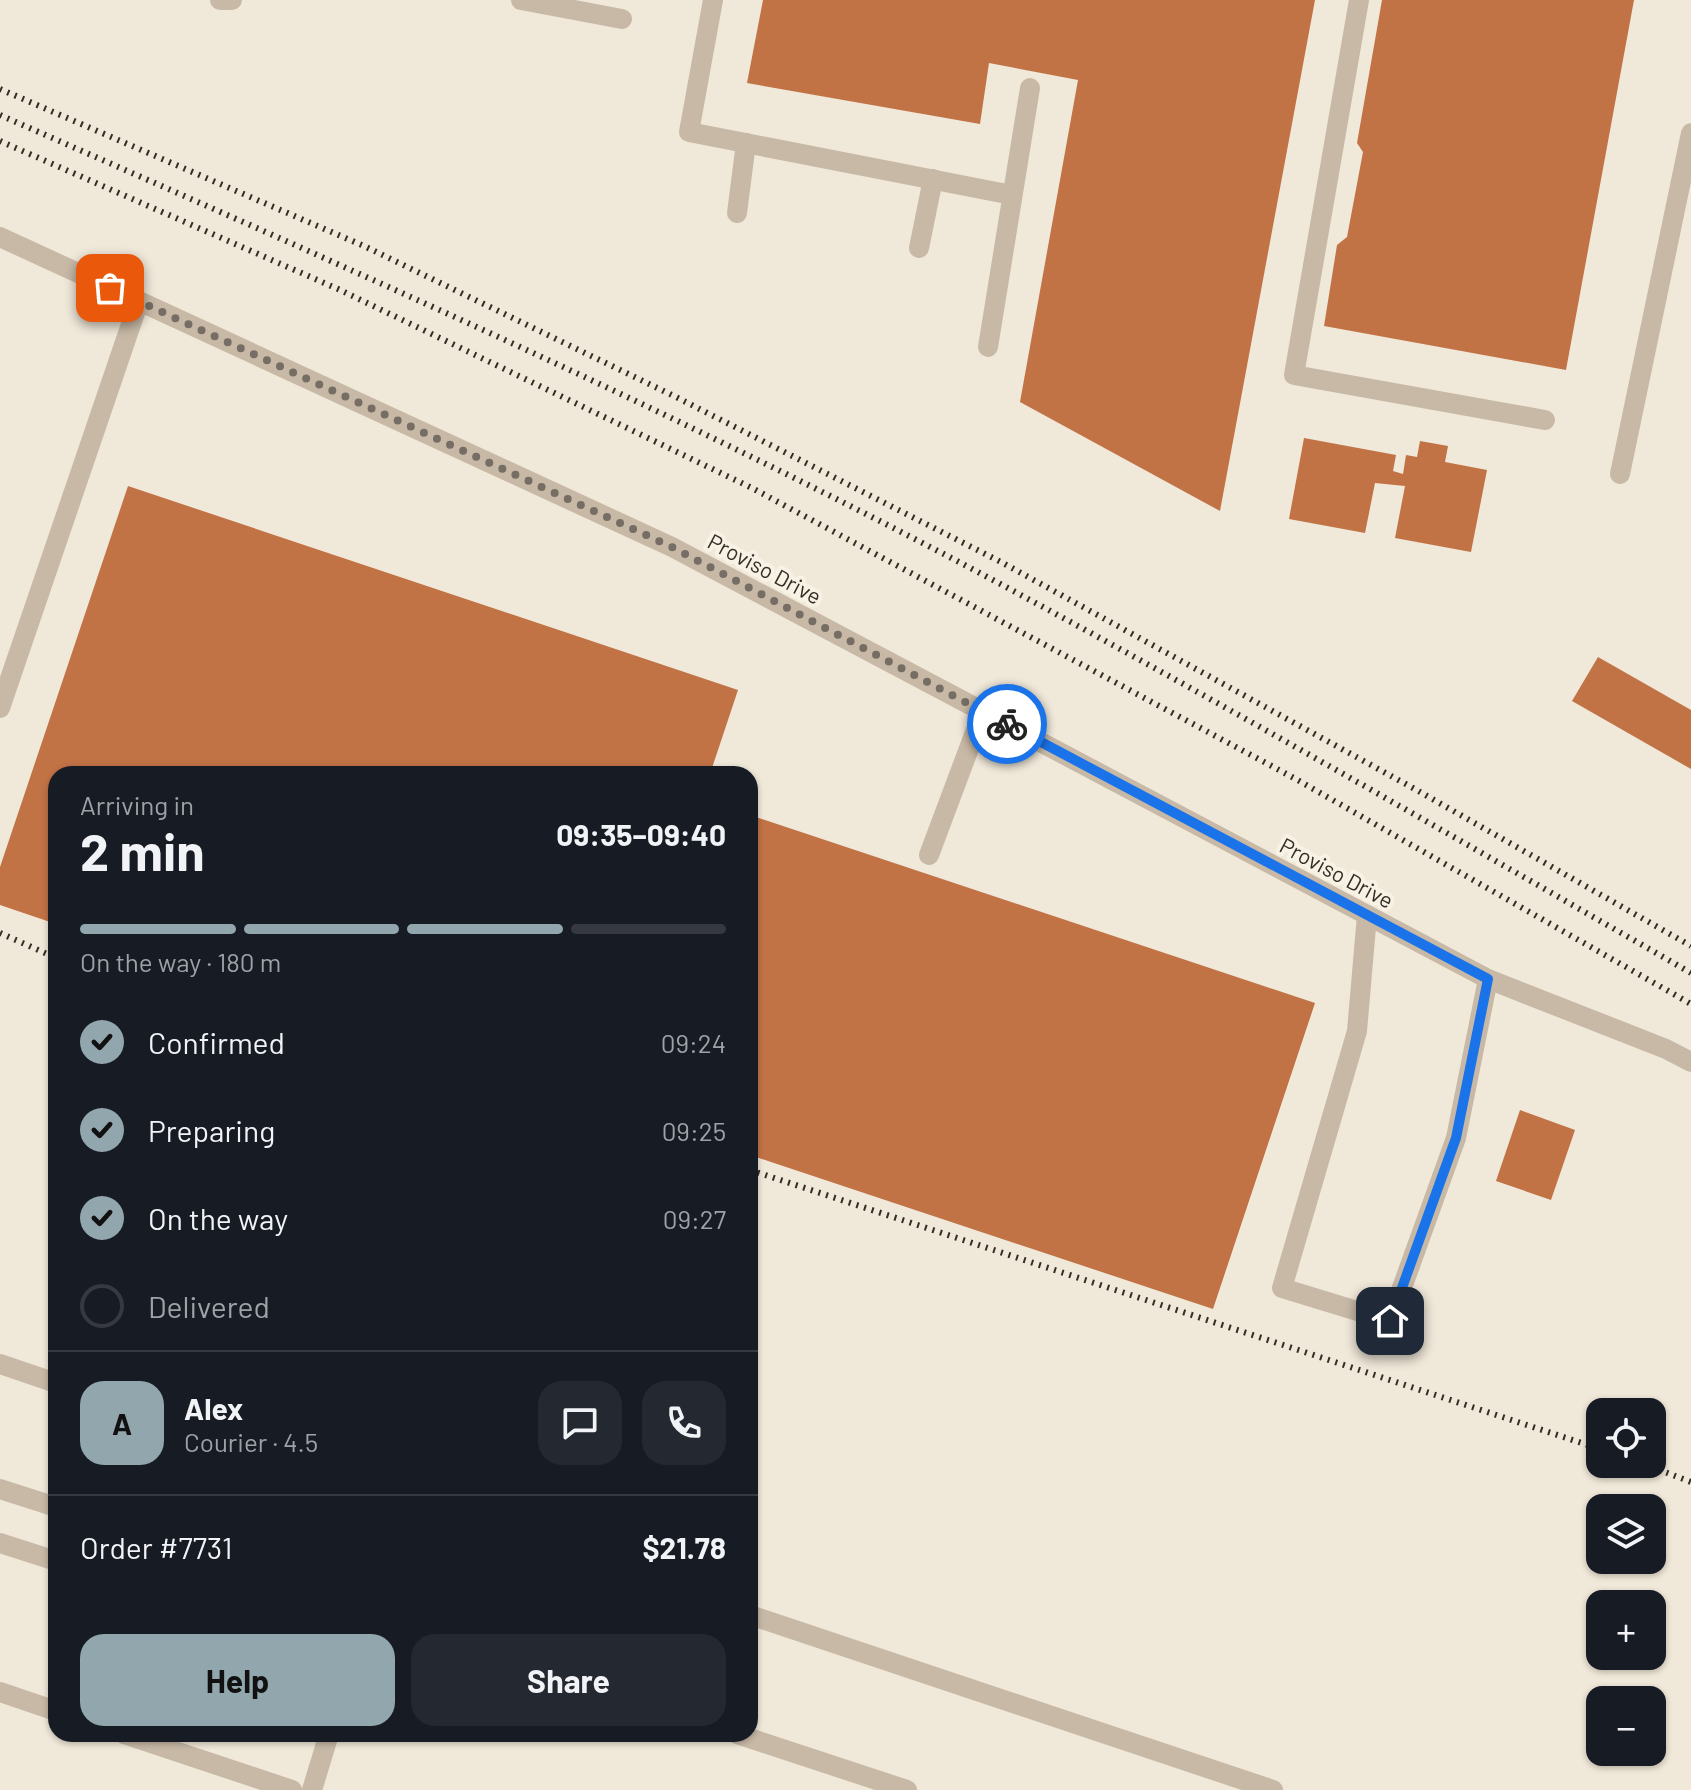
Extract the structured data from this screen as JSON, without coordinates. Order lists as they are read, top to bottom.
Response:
{
  "streets": {
    "street": ["Proviso Drive"]
  },
  "page": {
    "heading": ["2 min", "Arriving in", "09:35–09:40"],
    "panel": [
      "Alex",
      "Courier · 4.5",
      "Order #7731",
      "$21.78"
    ],
    "bar": "On the way · 180 m",
    "list": [
      ["Confirmed", "09:24"],
      ["Preparing", "09:25"],
      ["On the way", "09:27"],
      "Delivered"
    ],
    "round": "A",
    "map_buttons": ["+", "−"],
    "buttons": ["Help", "Share"]
  }
}
